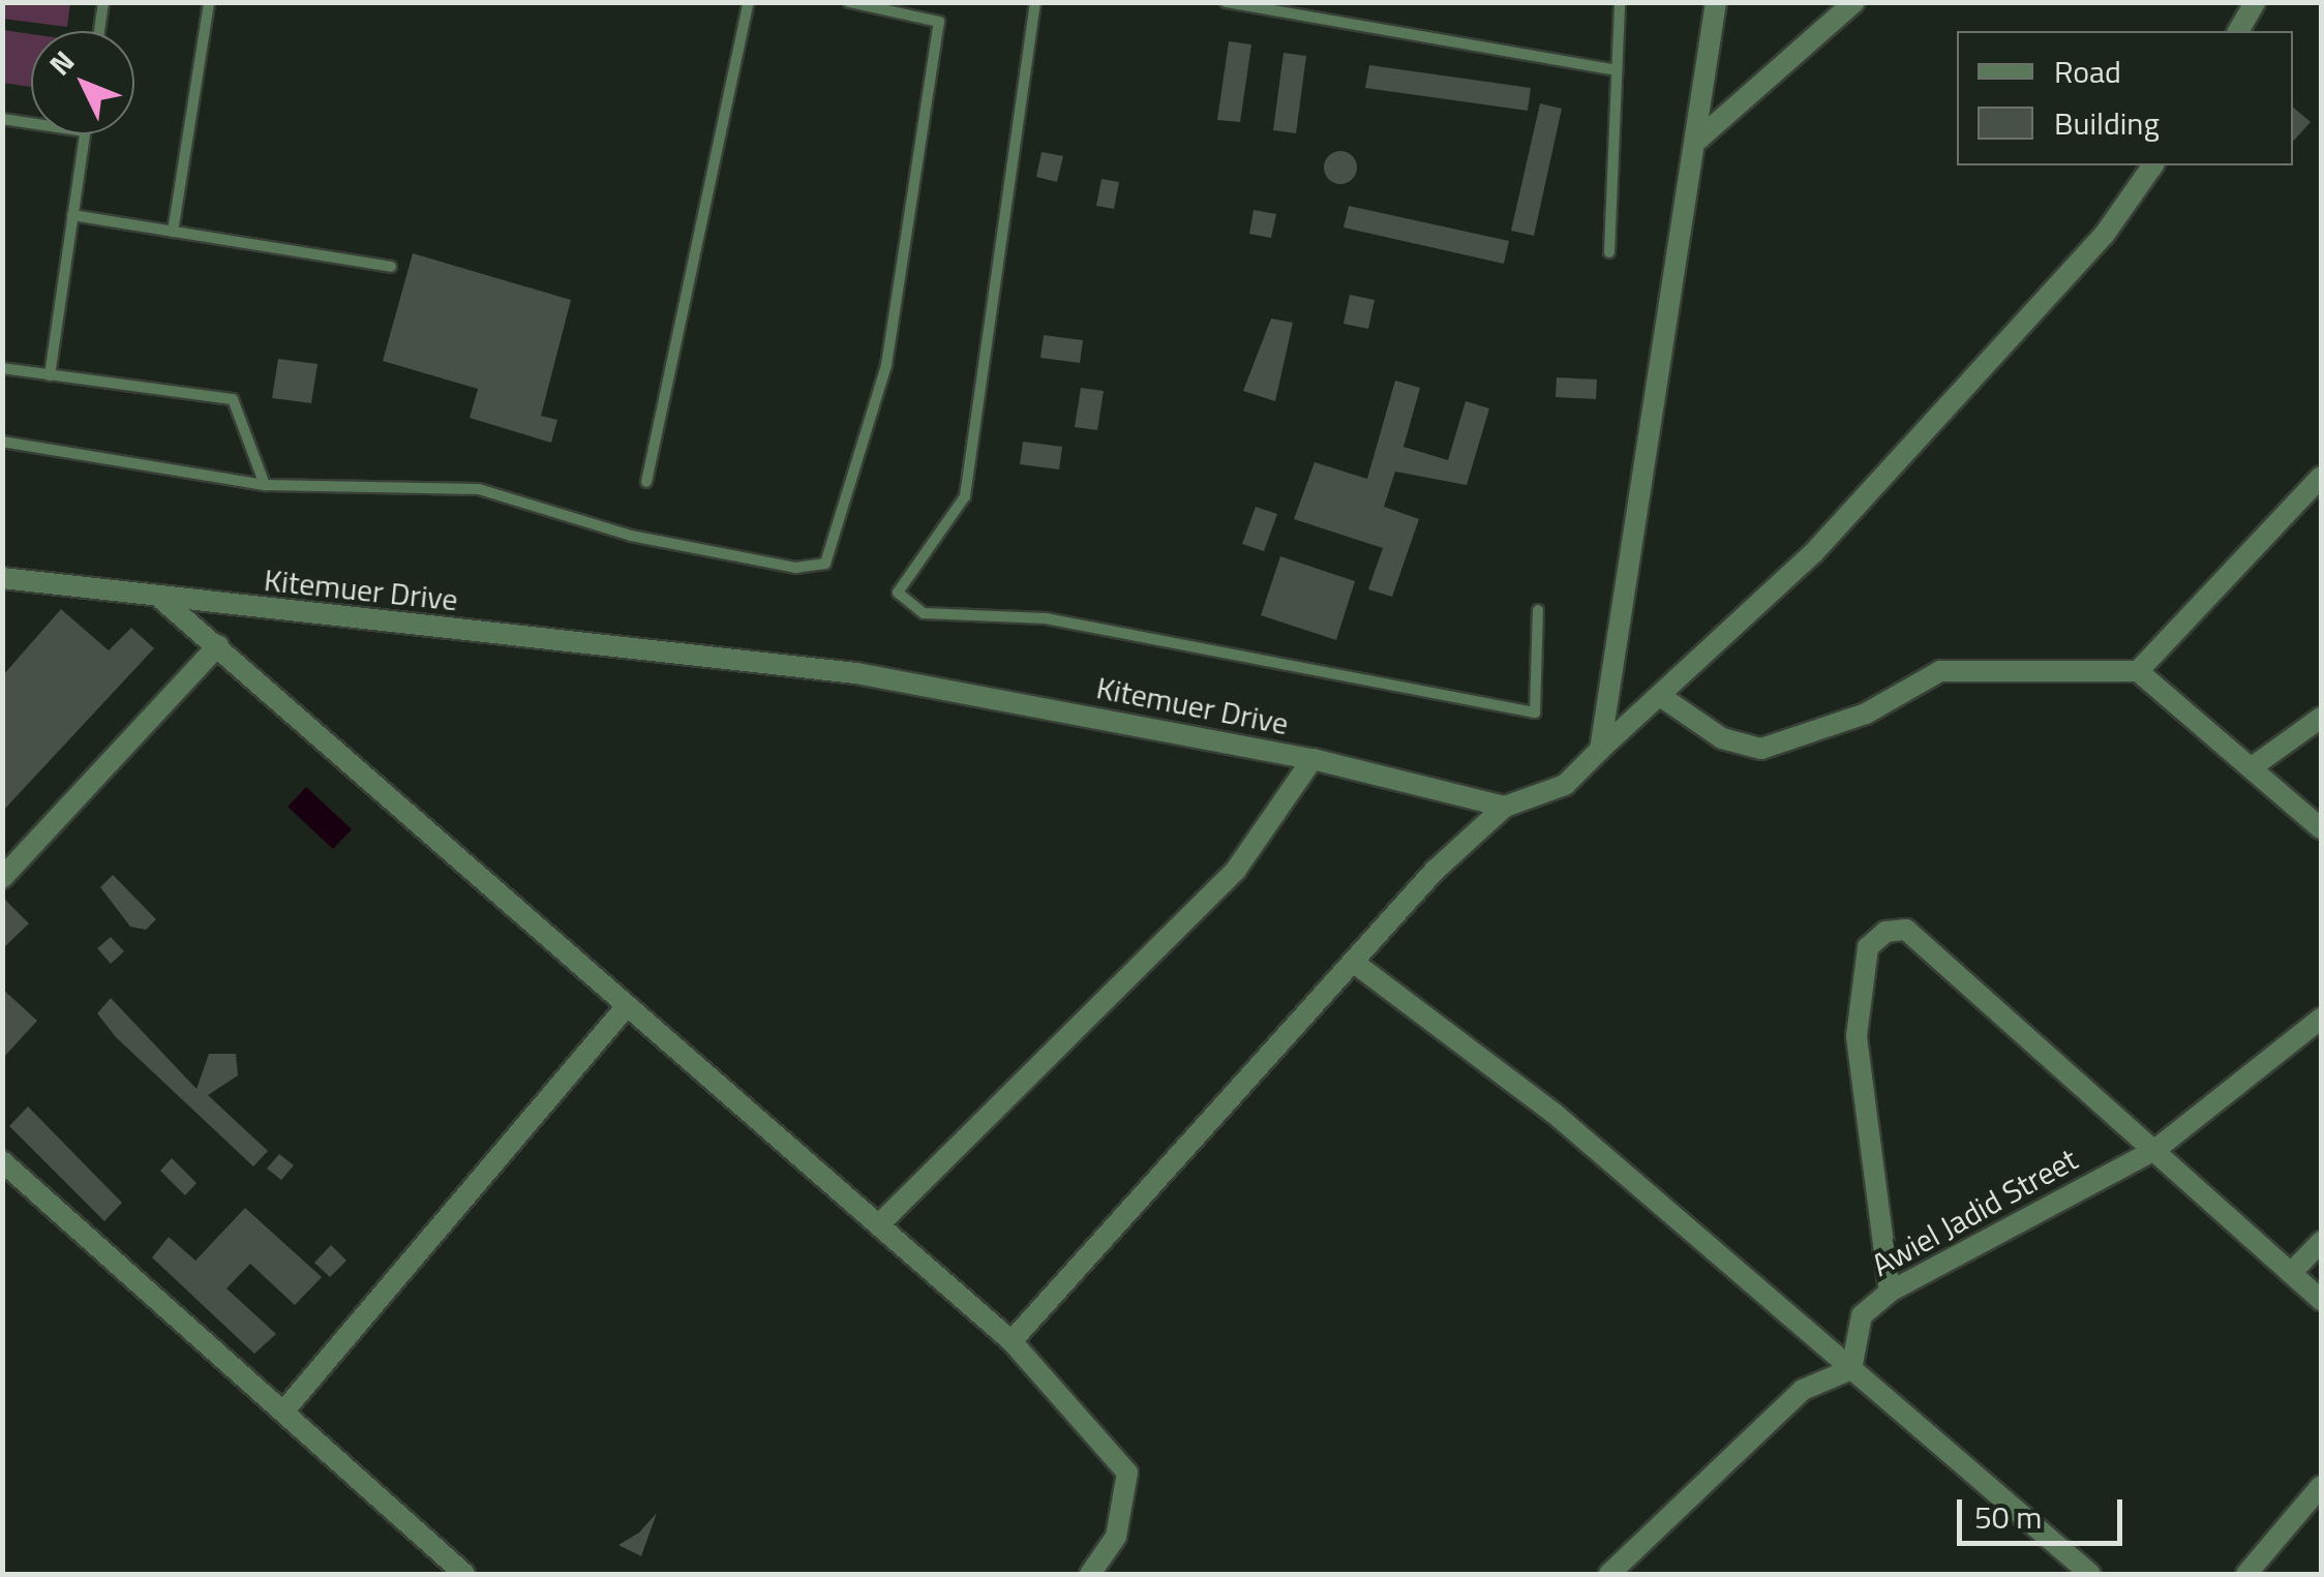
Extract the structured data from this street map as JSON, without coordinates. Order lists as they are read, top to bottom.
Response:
{
  "streets": {
    "street": ["Kitemuer Drive", "Awiel Jadid Street"]
  },
  "legend": ["Road", "Building"],
  "scale_bar": "50 m",
  "north": "top left"
}
